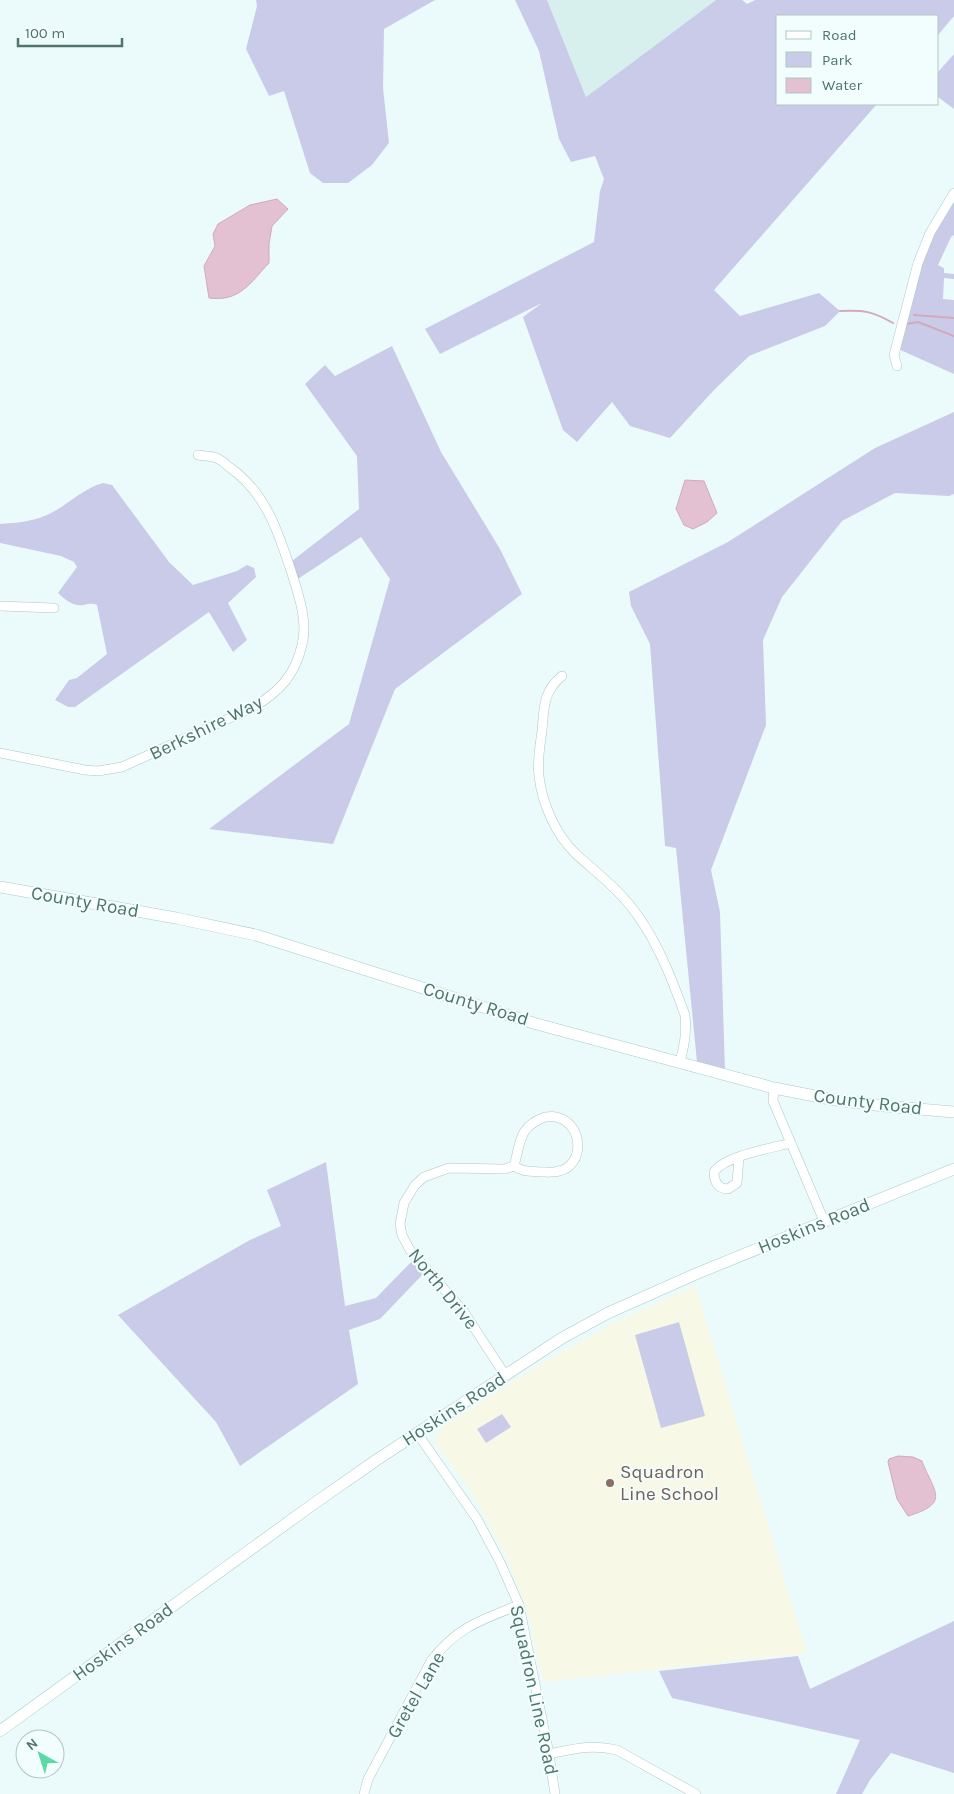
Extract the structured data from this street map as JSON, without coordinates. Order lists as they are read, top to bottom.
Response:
{
  "streets": {
    "street": [
      "Berkshire Way",
      "County Road",
      "Hoskins Road",
      "North Drive",
      "Squadron Line Road",
      "Gretel Lane"
    ]
  },
  "crossings": [
    ["Hoskins Road", "North Drive"],
    ["Hoskins Road", "Squadron Line Road"],
    ["Squadron Line Road", "Gretel Lane"]
  ],
  "places": ["Squadron Line School"],
  "legend": ["Road", "Park", "Water"],
  "scale_bar": "100 m",
  "north": "top left"
}
